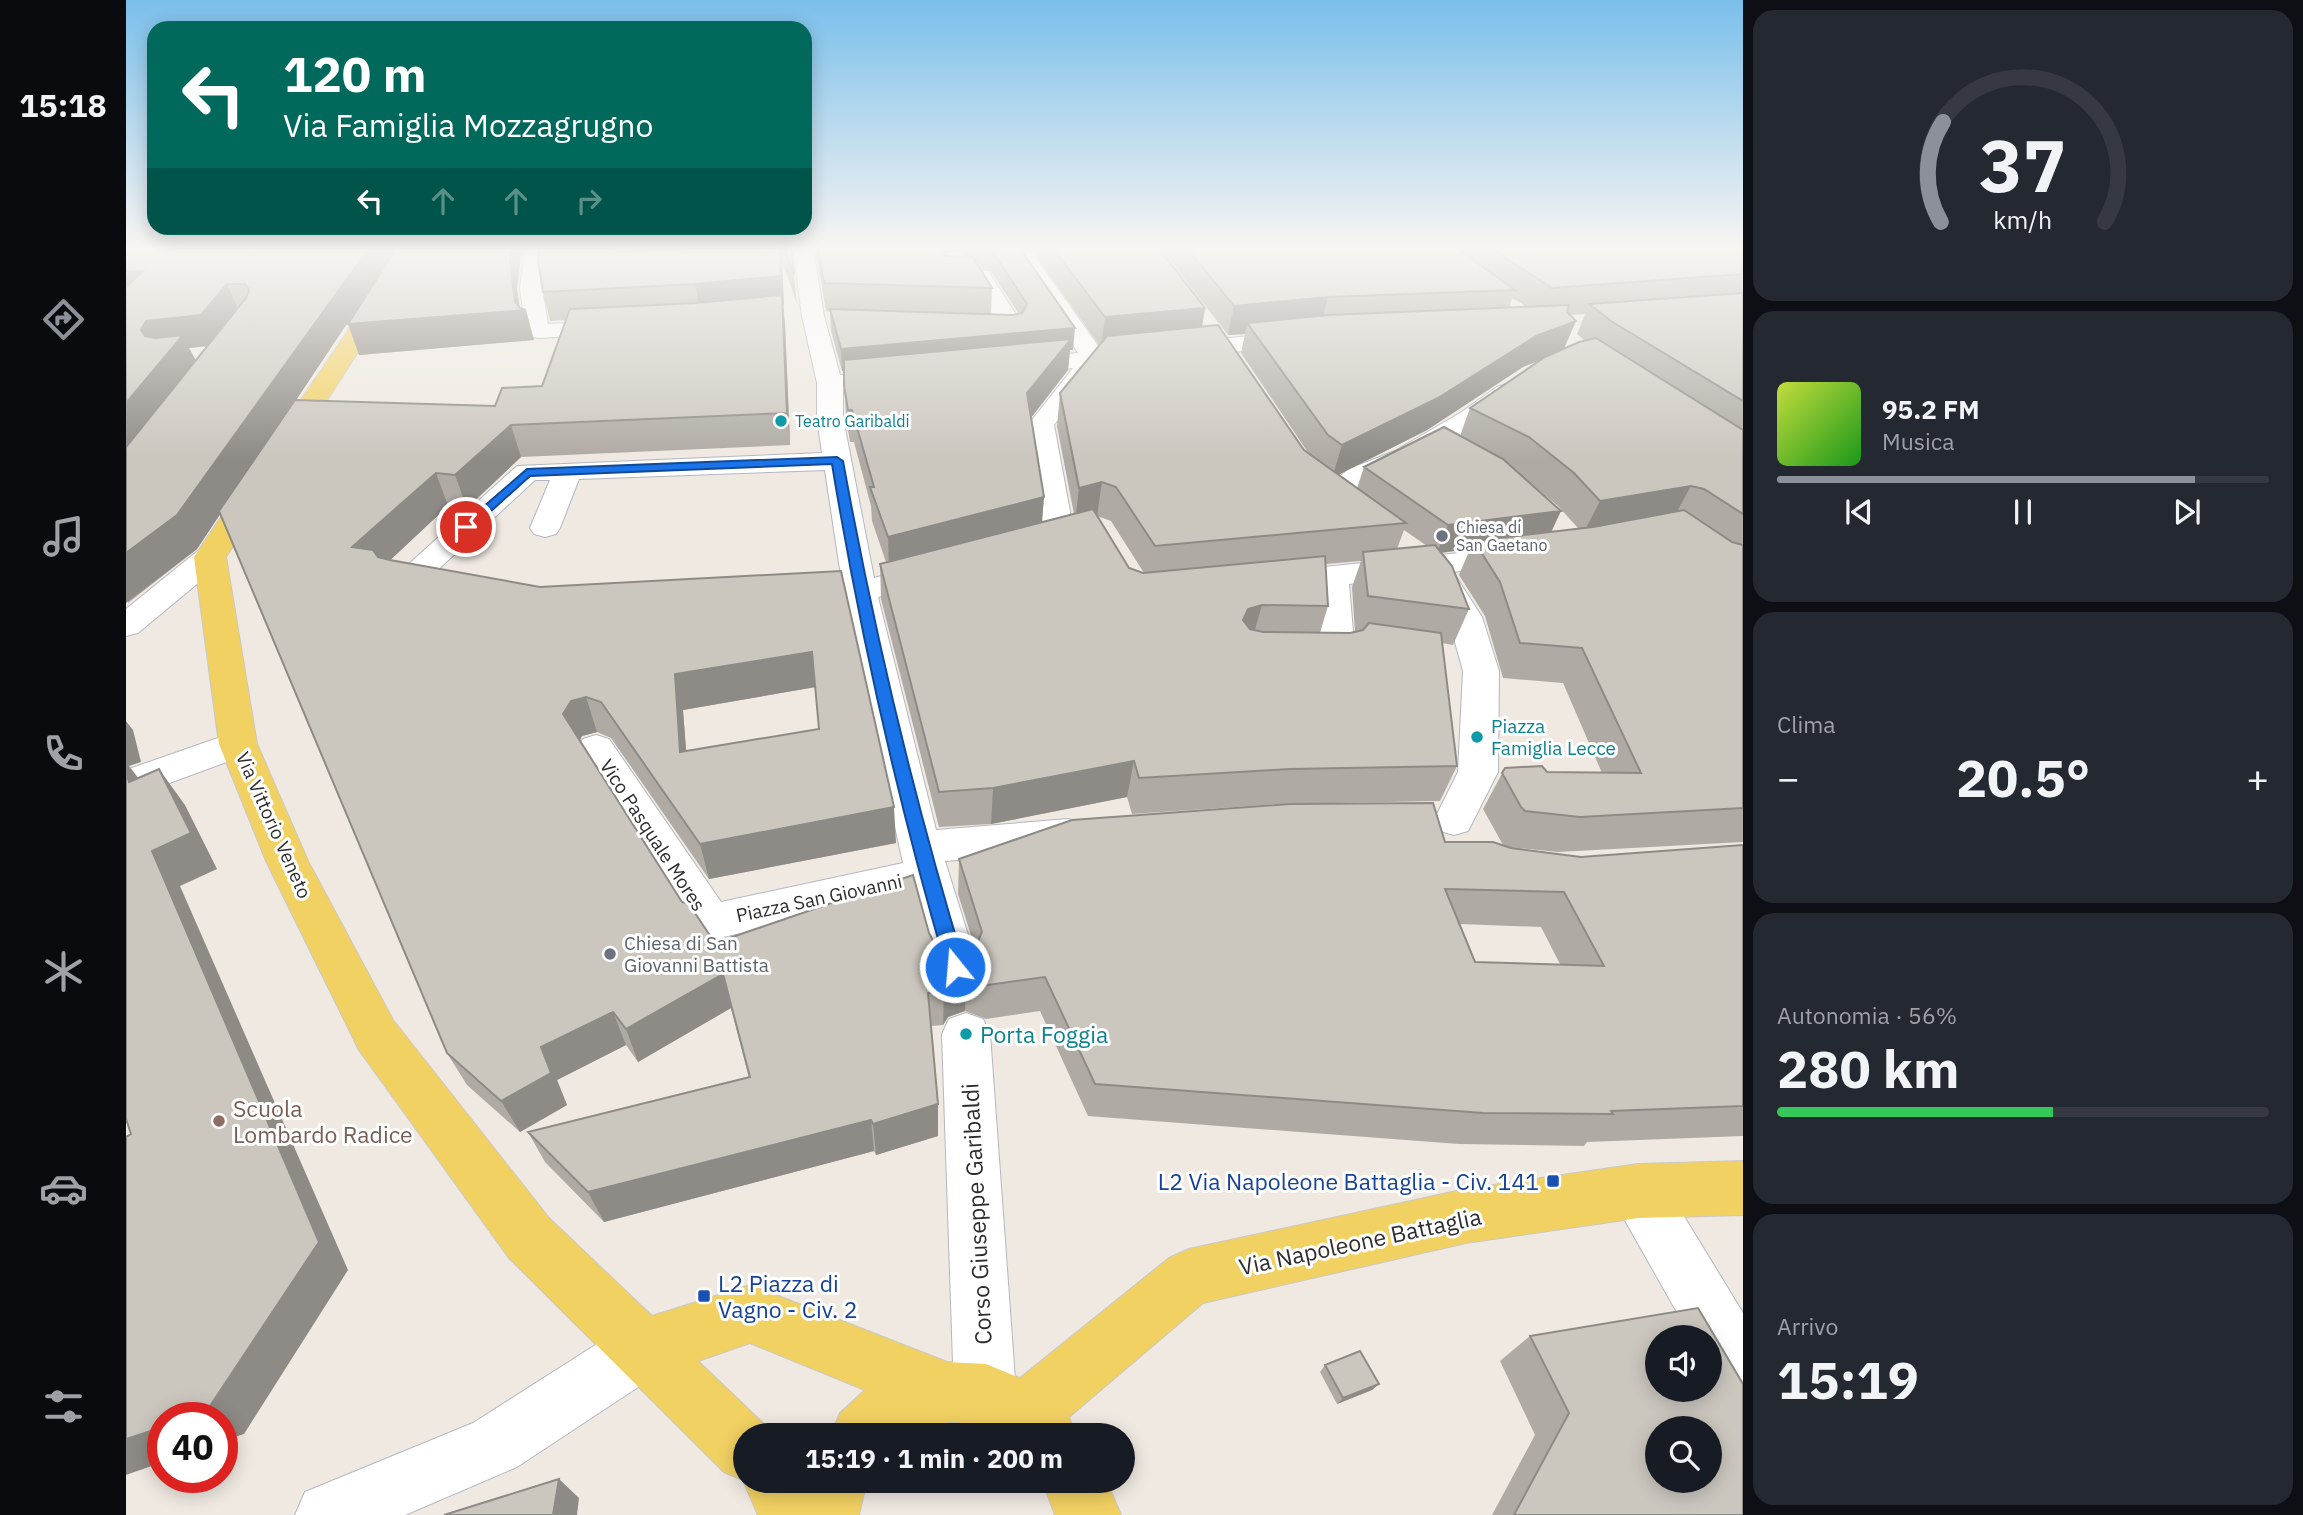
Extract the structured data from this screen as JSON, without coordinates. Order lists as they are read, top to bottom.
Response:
{
  "streets": {
    "main road": ["Via Vittorio Veneto", "Via Napoleone Battaglia"],
    "street": ["Vico Pasquale Mores", "Piazza San Giovanni", "Corso Giuseppe Garibaldi"]
  },
  "crossings": [
    ["Vico Pasquale Mores", "Piazza San Giovanni"],
    ["Corso Giuseppe Garibaldi", "Via Napoleone Battaglia"]
  ],
  "places": {
    "other": [
      "Teatro Garibaldi",
      "Chiesa di San Gaetano",
      "Piazza Famiglia Lecce",
      "Chiesa di San Giovanni Battista",
      "Porta Foggia",
      "Scuola Lombardo Radice"
    ],
    "transit": ["L2 Via Napoleone Battaglia - Civ. 141", "L2 Piazza di Vagno - Civ. 2"]
  },
  "page": {
    "tabs": "15:18",
    "turn": ["120 m", "Via Famiglia Mozzagrugno"],
    "song": ["95.2 FM", "Musica"],
    "tile": [
      "Clima",
      ["Autonomia · 56%", "280 km"],
      ["Arrivo", "15:19"]
    ],
    "heat": ["−", "20.5°", "+"],
    "limit": "40",
    "trip": "15:19 · 1 min · 200 m",
    "gauge": ["37", "km/h"]
  }
}
